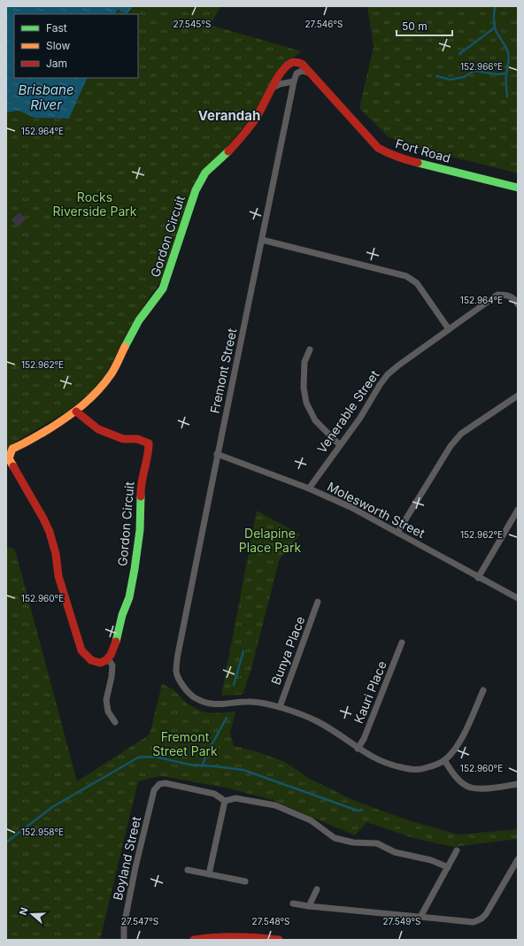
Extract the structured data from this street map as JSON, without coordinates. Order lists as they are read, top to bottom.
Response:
{
  "streets": {
    "street": [
      "Fort Road",
      "Gordon Circuit",
      "Fremont Street",
      "Venerable Street",
      "Molesworth Street",
      "Bunya Place",
      "Kauri Place",
      "Boyland Street"
    ]
  },
  "crossings": [
    ["Fort Road", "Gordon Circuit"],
    ["Fremont Street", "Molesworth Street"],
    ["Fremont Street", "Bunya Place"],
    ["Venerable Street", "Molesworth Street"]
  ],
  "districts": ["Verandah"],
  "water": ["Brisbane River"],
  "parks": ["Rocks Riverside Park", "Delapine Place Park", "Fremont Street Park"],
  "legend": ["Fast", "Slow", "Jam"],
  "scale_bar": "50 m",
  "north": "left",
  "coordinates": [
    "27.545°S",
    "27.546°S",
    "152.966°E",
    "152.964°E",
    "152.962°E",
    "152.960°E",
    "152.958°E",
    "27.547°S",
    "27.548°S",
    "27.549°S"
  ]
}
